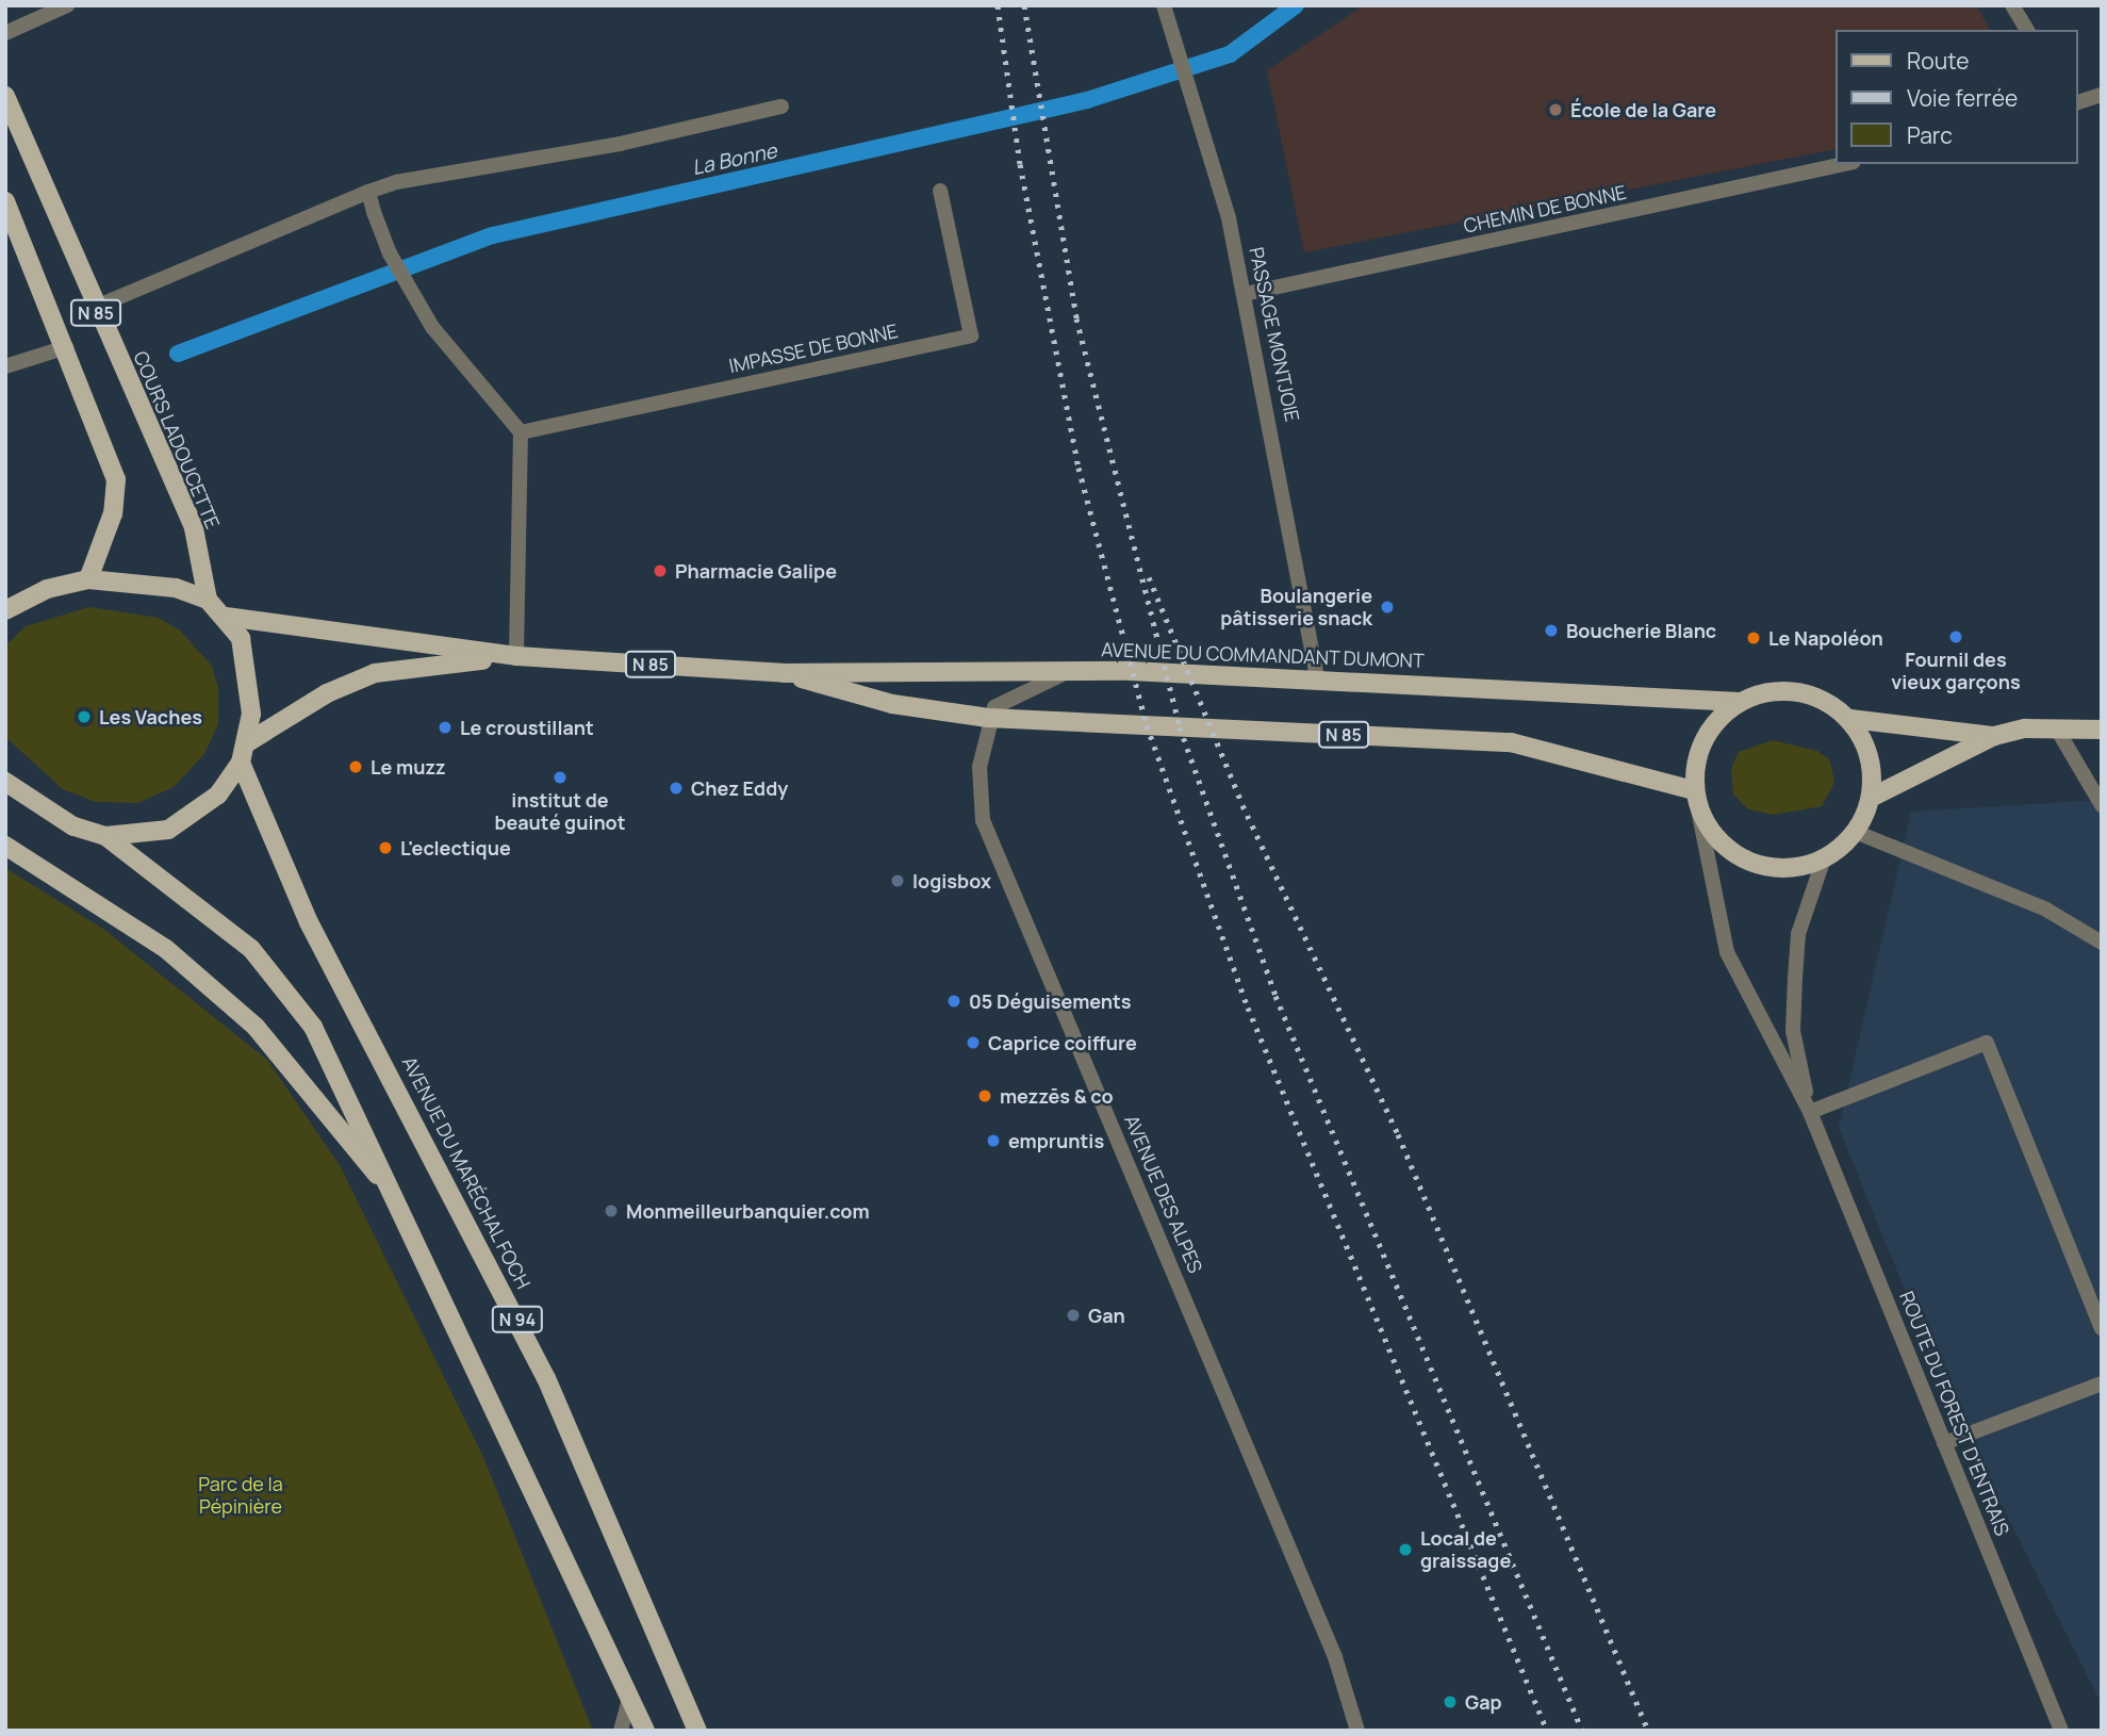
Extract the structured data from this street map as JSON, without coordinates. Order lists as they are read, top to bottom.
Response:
{
  "streets": {
    "main road": [
      "N 85",
      "COURS LADOUCETTE",
      "AVENUE DU COMMANDANT DUMONT",
      "AVENUE DU MARÉCHAL FOCH",
      "N 94"
    ],
    "street": [
      "CHEMIN DE BONNE",
      "PASSAGE MONTJOIE",
      "IMPASSE DE BONNE",
      "AVENUE DES ALPES",
      "ROUTE DU FOREST D'ENTRAIS"
    ]
  },
  "crossings": [
    ["CHEMIN DE BONNE", "PASSAGE MONTJOIE"],
    ["PASSAGE MONTJOIE", "AVENUE DU COMMANDANT DUMONT"],
    ["AVENUE DU COMMANDANT DUMONT", "AVENUE DES ALPES"],
    ["AVENUE DU COMMANDANT DUMONT", "ROUTE DU FOREST D'ENTRAIS"]
  ],
  "water": ["La Bonne"],
  "parks": ["Parc de la Pépinière"],
  "places": [
    "École de la Gare",
    "Pharmacie Galipe",
    "Boulangerie pâtisserie snack",
    "Boucherie Blanc",
    "Fournil des vieux garçons",
    "Le Napoléon",
    "Les Vaches",
    "Le croustillant",
    "Le muzz",
    "institut de beauté guinot",
    "Chez Eddy",
    "L'eclectique",
    "logisbox",
    "05 Déguisements",
    "Caprice coiffure",
    "mezzēs & co",
    "empruntis",
    "Monmeilleurbanquier.com",
    "Gan",
    "Local de graissage",
    "Gap"
  ],
  "legend": ["Route", "Voie ferrée", "Parc"]
}
